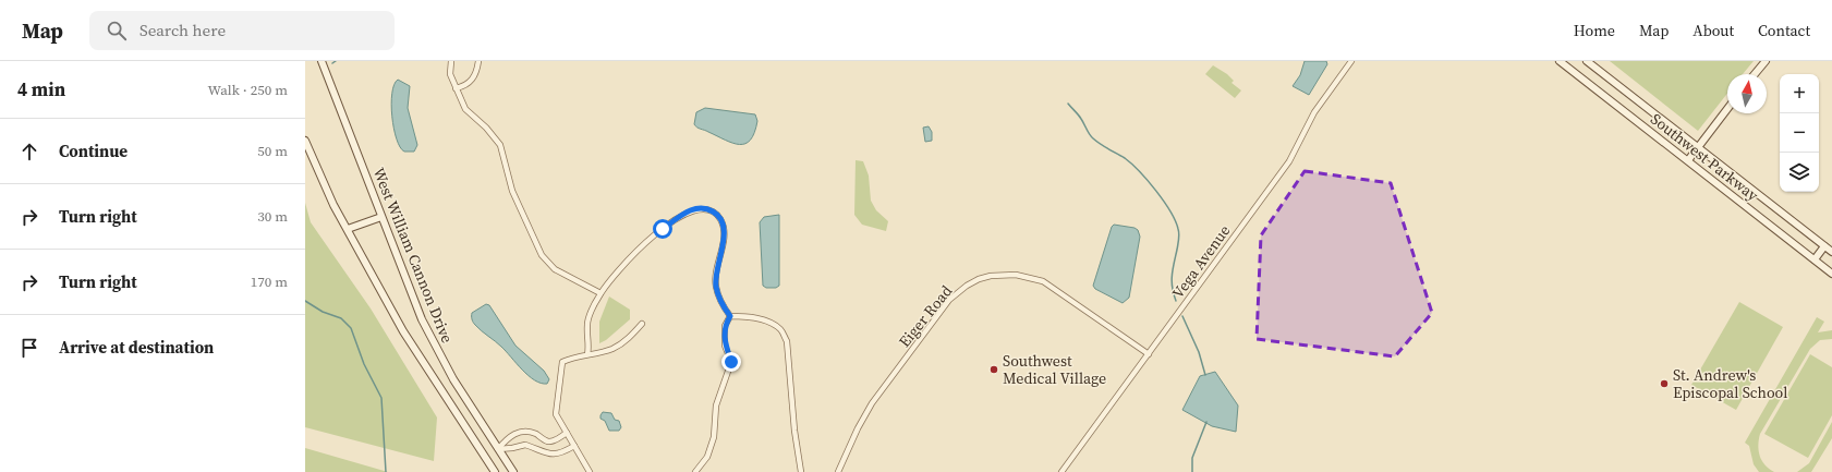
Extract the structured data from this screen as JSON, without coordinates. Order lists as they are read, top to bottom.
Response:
{
  "streets": {
    "main road": ["Southwest Parkway", "West William Cannon Drive"],
    "street": ["Vega Avenue", "Eiger Road"]
  },
  "crossings": [
    ["Vega Avenue", "Eiger Road"]
  ],
  "places": ["Southwest Medical Village", "St. Andrew's Episcopal School"],
  "north": "top",
  "page": {
    "header": "Map",
    "search": "Search here",
    "nav": [
      "Home",
      "Map",
      "About",
      "Contact"
    ],
    "heading": ["4 min", "Walk · 250 m"],
    "map_buttons": ["+", "−"],
    "list": [
      ["Continue", "50 m"],
      ["Turn right", "30 m"],
      ["Turn right", "170 m"],
      "Arrive at destination"
    ]
  }
}
